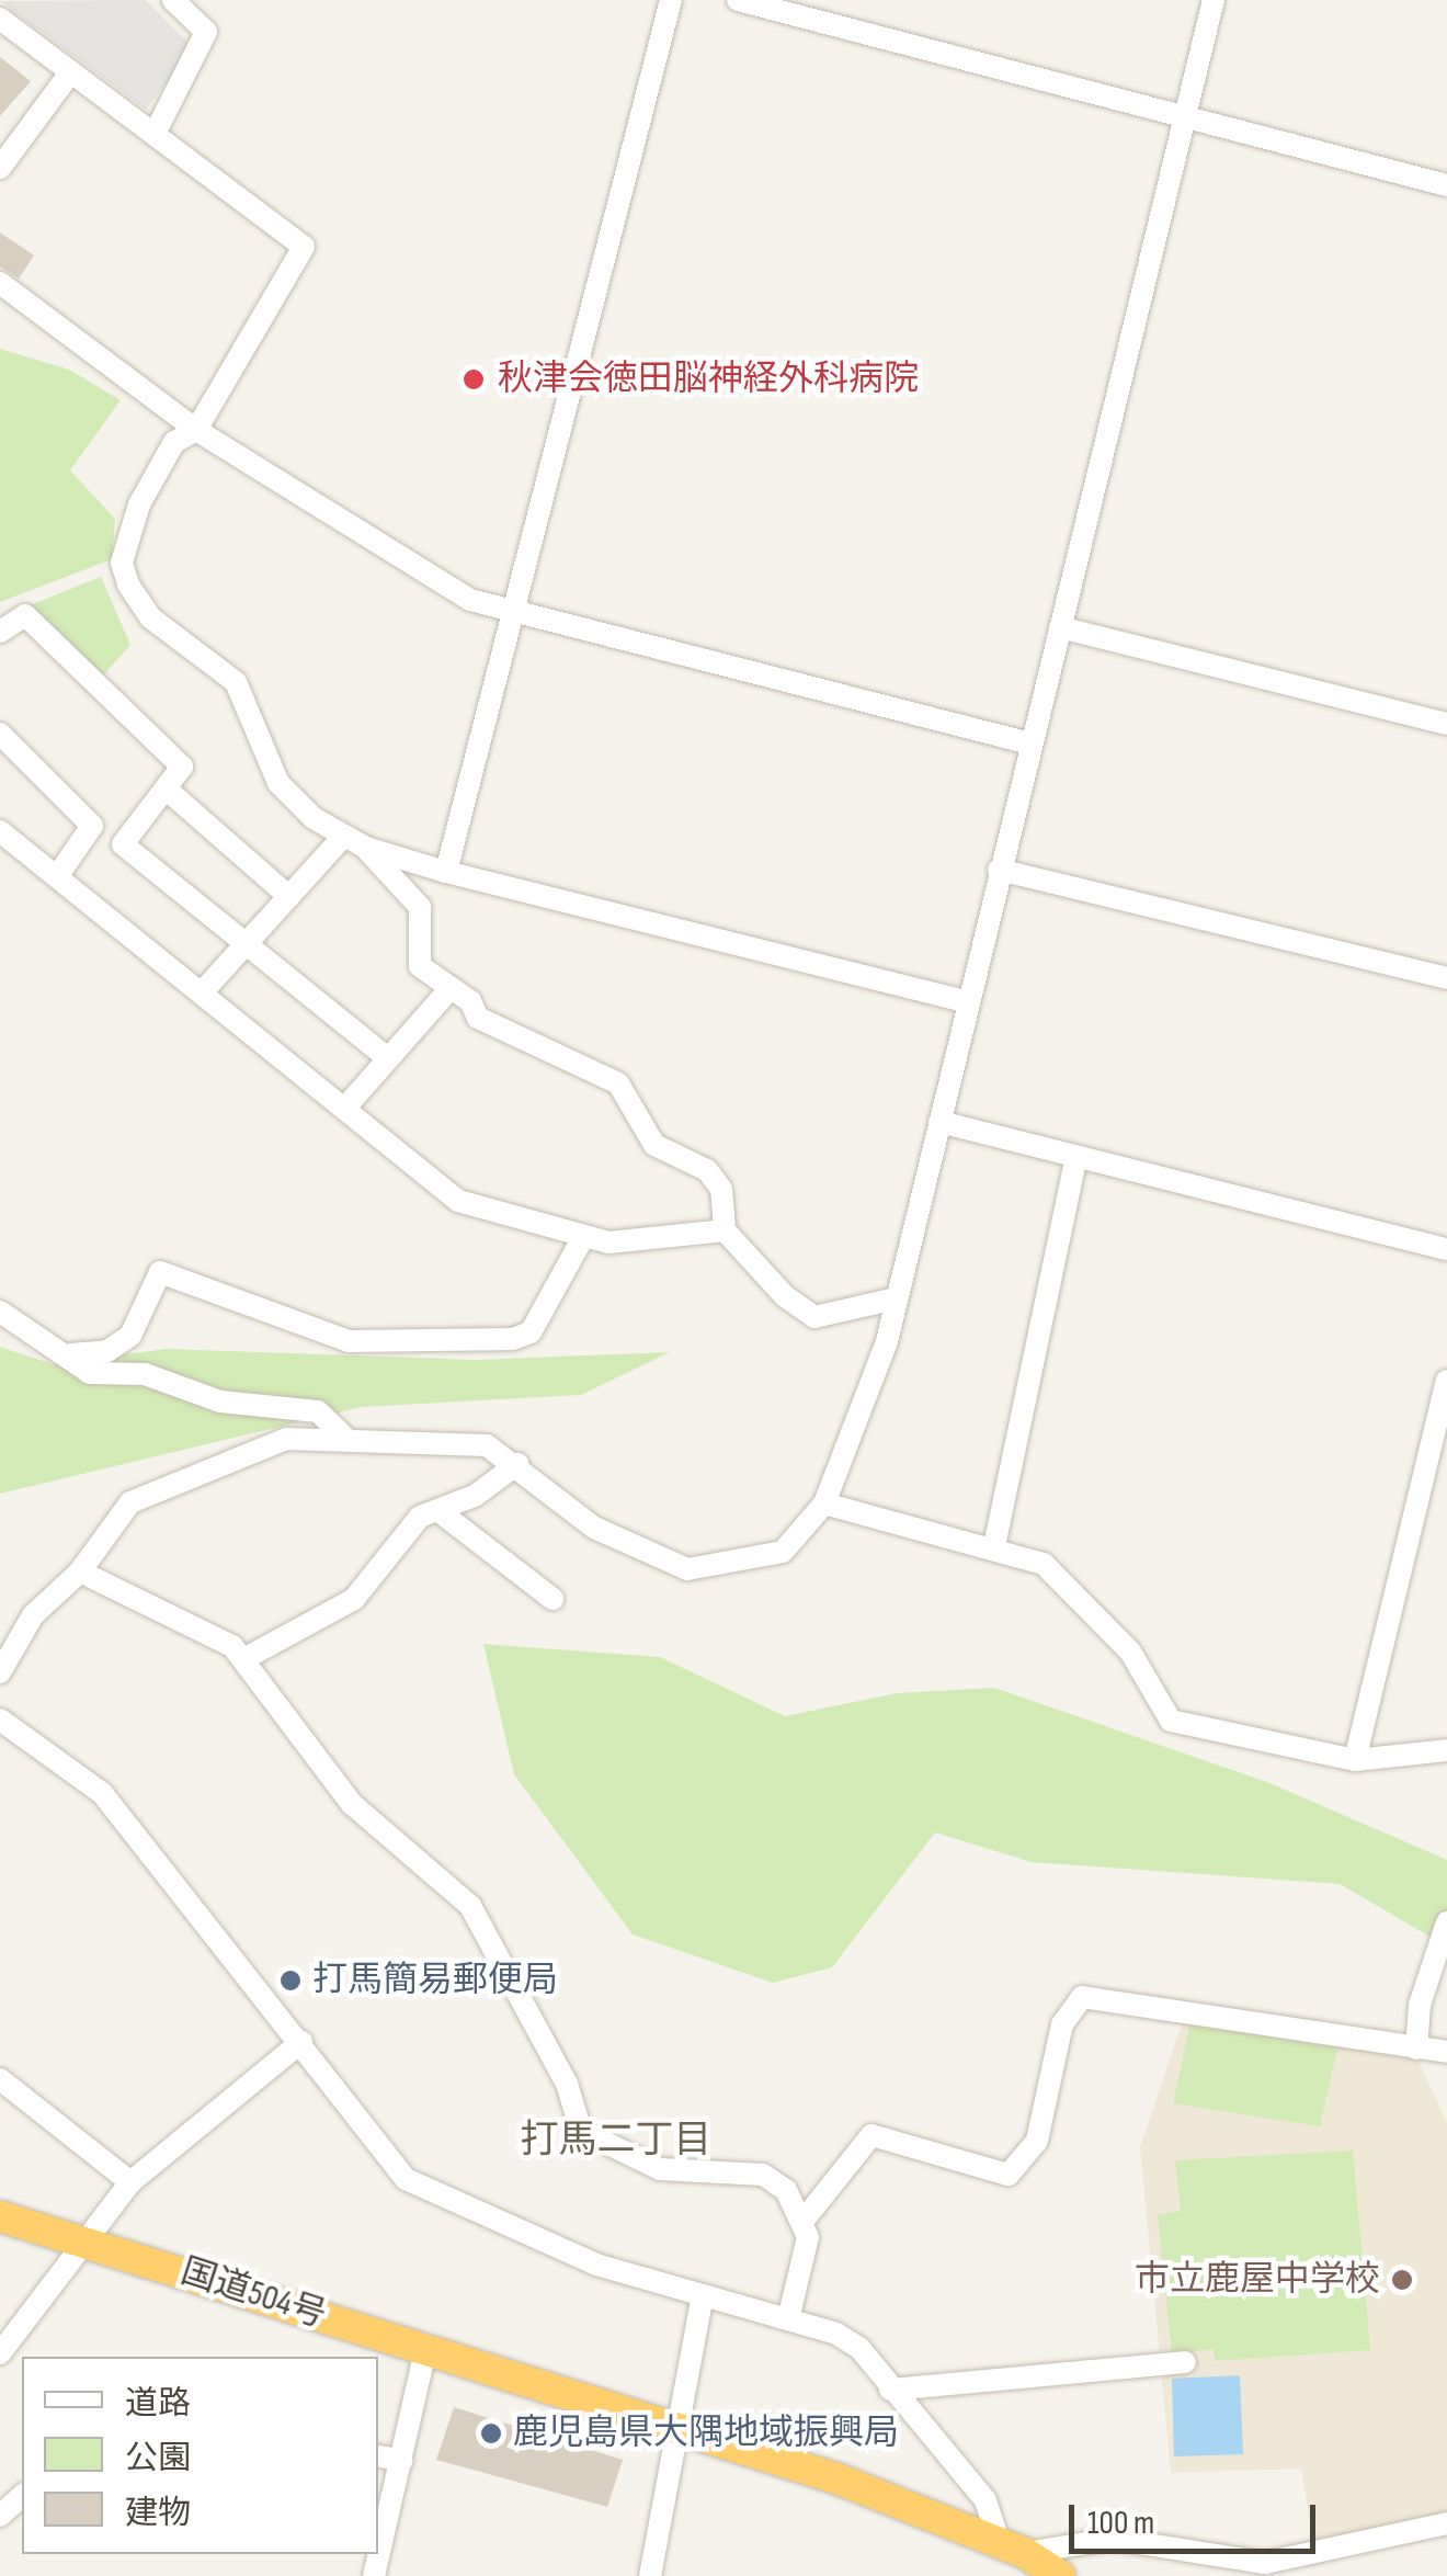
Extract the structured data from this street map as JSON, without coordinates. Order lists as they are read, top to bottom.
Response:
{
  "streets": {
    "highway": ["国道504号"]
  },
  "districts": ["打馬二丁目"],
  "places": [
    "秋津会徳田脳神経外科病院",
    "打馬簡易郵便局",
    "市立鹿屋中学校",
    "鹿児島県大隅地域振興局"
  ],
  "legend": ["道路", "公園", "建物"],
  "scale_bar": "100 m"
}
